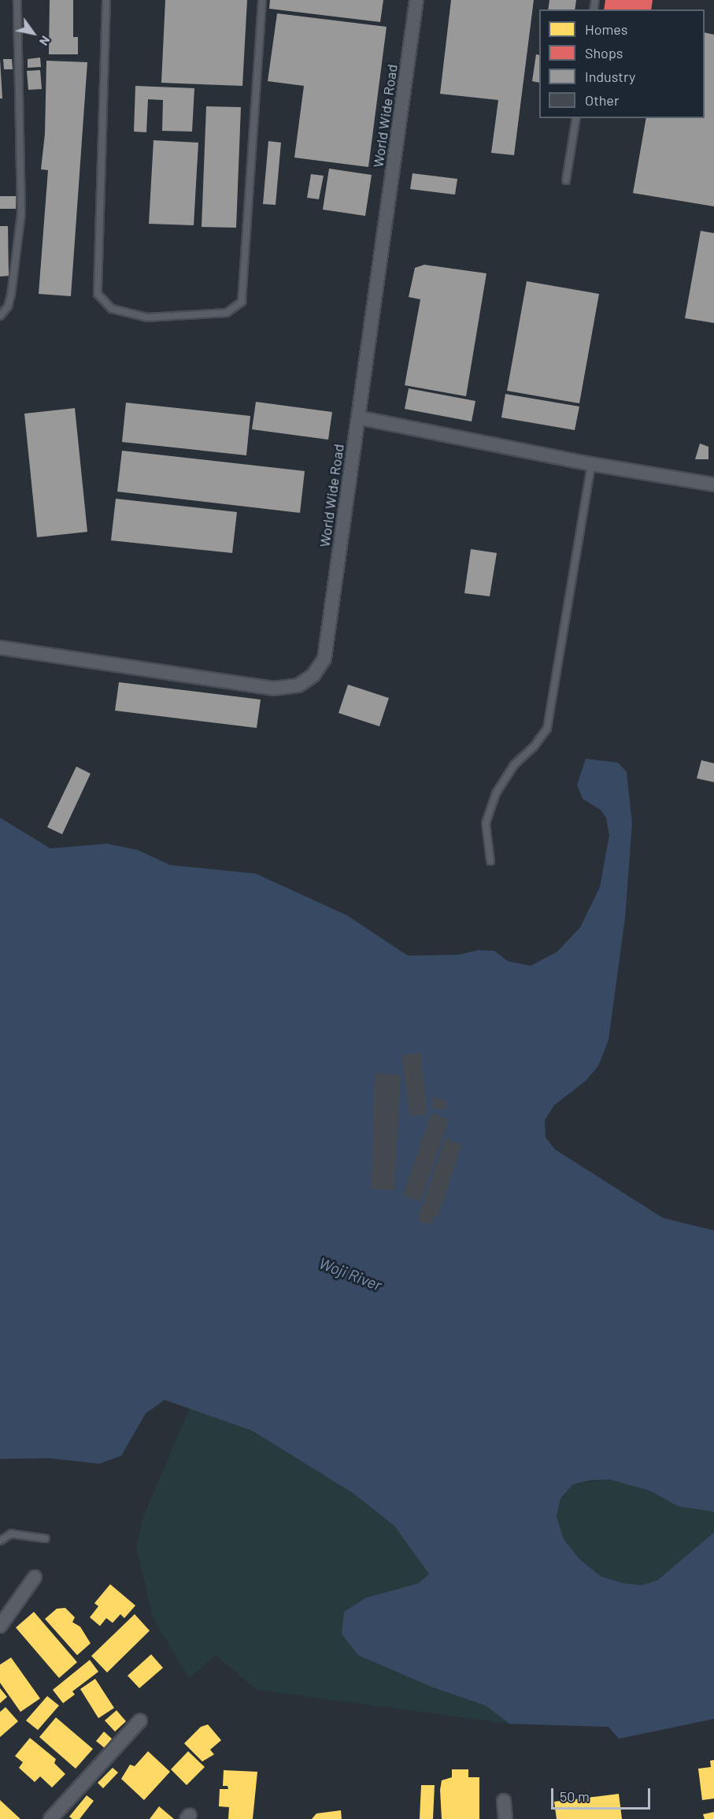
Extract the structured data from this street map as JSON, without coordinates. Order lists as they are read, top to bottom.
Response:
{
  "streets": {
    "street": ["World Wide Road"]
  },
  "water": ["Woji River"],
  "legend": [
    "Homes",
    "Shops",
    "Industry",
    "Other"
  ],
  "scale_bar": "50 m",
  "north": "bottom right"
}
